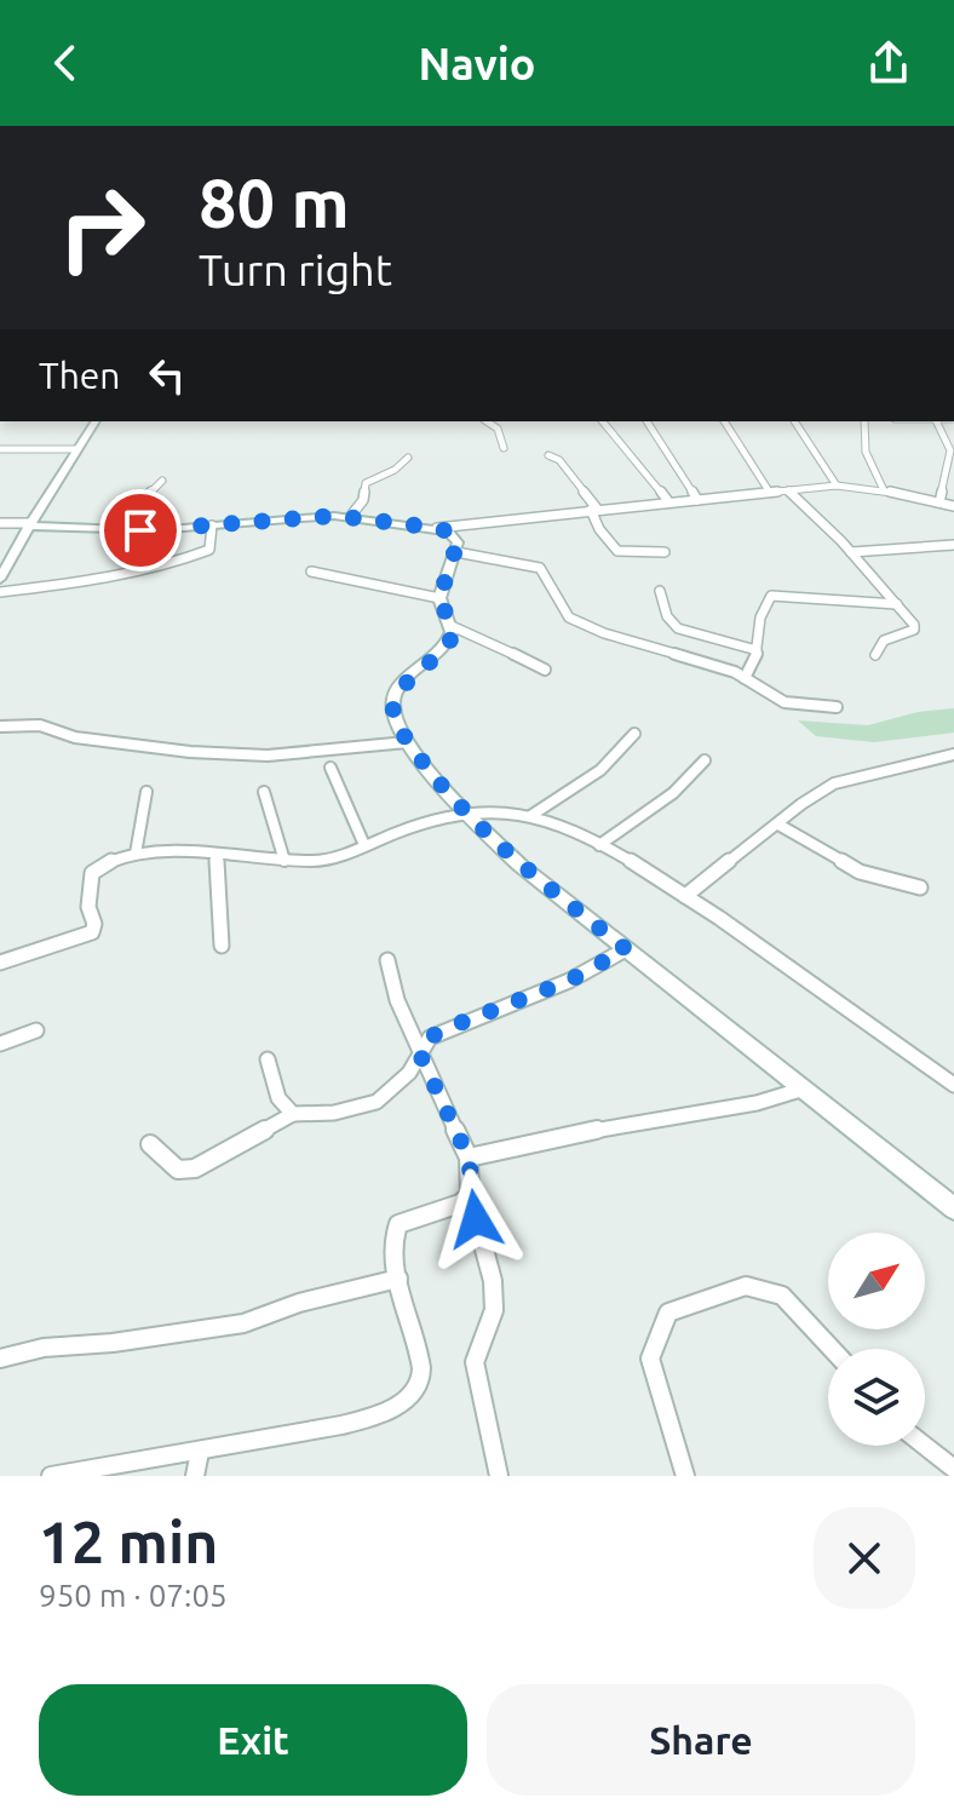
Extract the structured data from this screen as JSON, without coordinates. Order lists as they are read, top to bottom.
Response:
{
  "north": "top right",
  "page": {
    "header": "Navio",
    "turn": ["80 m", "Turn right"],
    "then": "Then",
    "heading": ["12 min", "950 m · 07:05"],
    "buttons": ["Exit", "Share"]
  }
}
